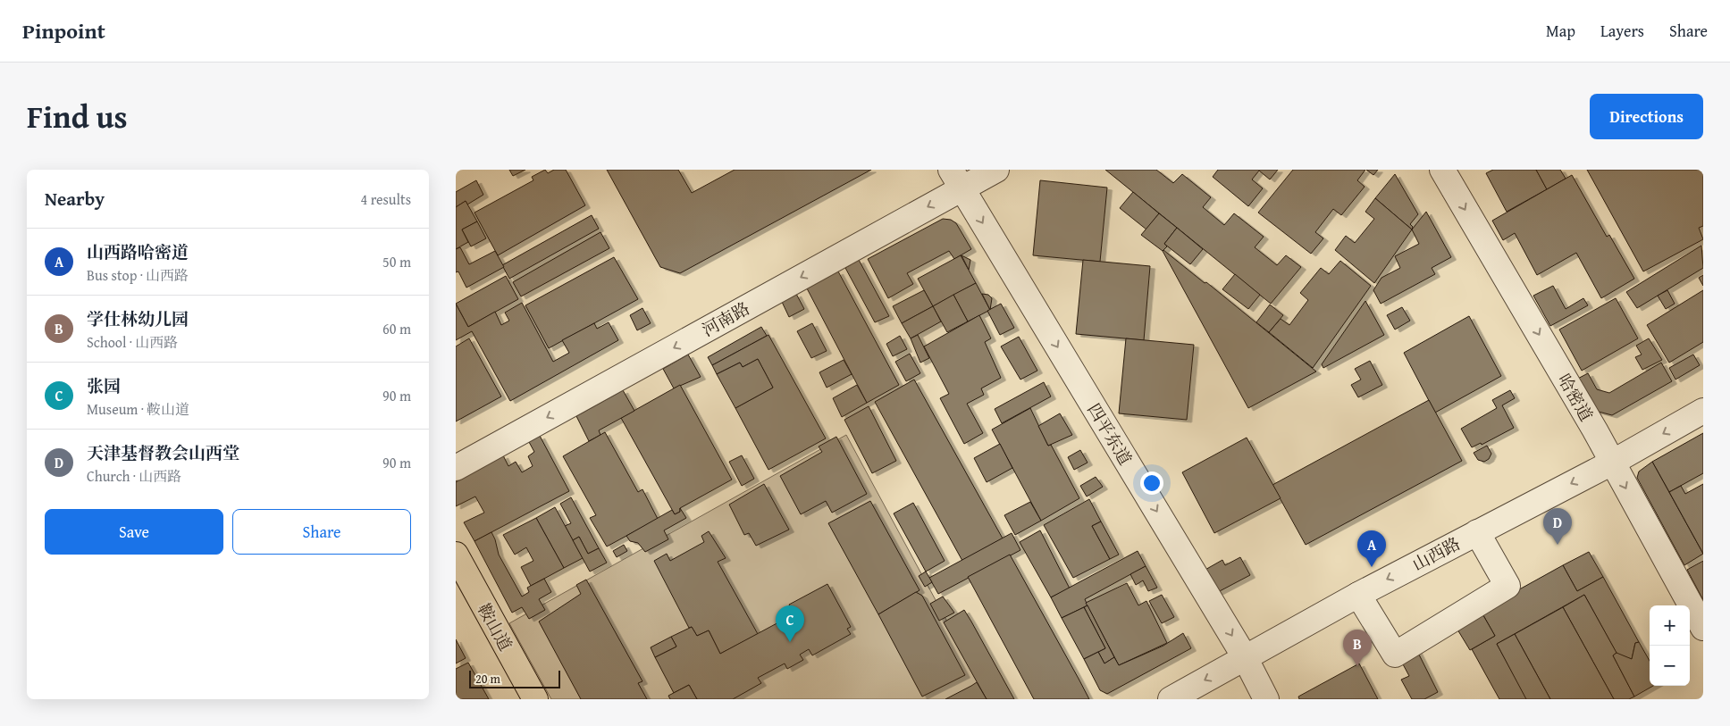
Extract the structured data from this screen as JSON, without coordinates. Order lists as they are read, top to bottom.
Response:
{
  "streets": {
    "main road": ["鞍山道"],
    "street": [
      "河南路",
      "哈密道",
      "四平东道",
      "山西路"
    ]
  },
  "crossings": [
    ["河南路", "四平东道"],
    ["哈密道", "山西路"],
    ["四平东道", "山西路"]
  ],
  "one_way": [
    "河南路",
    "哈密道",
    "四平东道",
    "山西路"
  ],
  "scale_bar": "20 m",
  "page": {
    "header": "Pinpoint",
    "nav": ["Map", "Layers", "Share"],
    "title": "Find us",
    "buttons": [
      "Directions",
      ["Save", "Share"]
    ],
    "heading": ["Nearby", "4 results"],
    "list": [
      {
        "mark": "A",
        "name": "山西路哈密道",
        "note": "Bus stop · 山西路",
        "value": "50 m"
      },
      {
        "mark": "B",
        "name": "学仕林幼儿园",
        "note": "School · 山西路",
        "value": "60 m"
      },
      {
        "mark": "C",
        "name": "张园",
        "note": "Museum · 鞍山道",
        "value": "90 m"
      },
      {
        "mark": "D",
        "name": "天津基督教会山西堂",
        "note": "Church · 山西路",
        "value": "90 m"
      }
    ],
    "pins": [
      "D",
      "A",
      "C",
      "B"
    ],
    "map_buttons": ["+", "−"],
    "scale": "20 m"
  }
}
